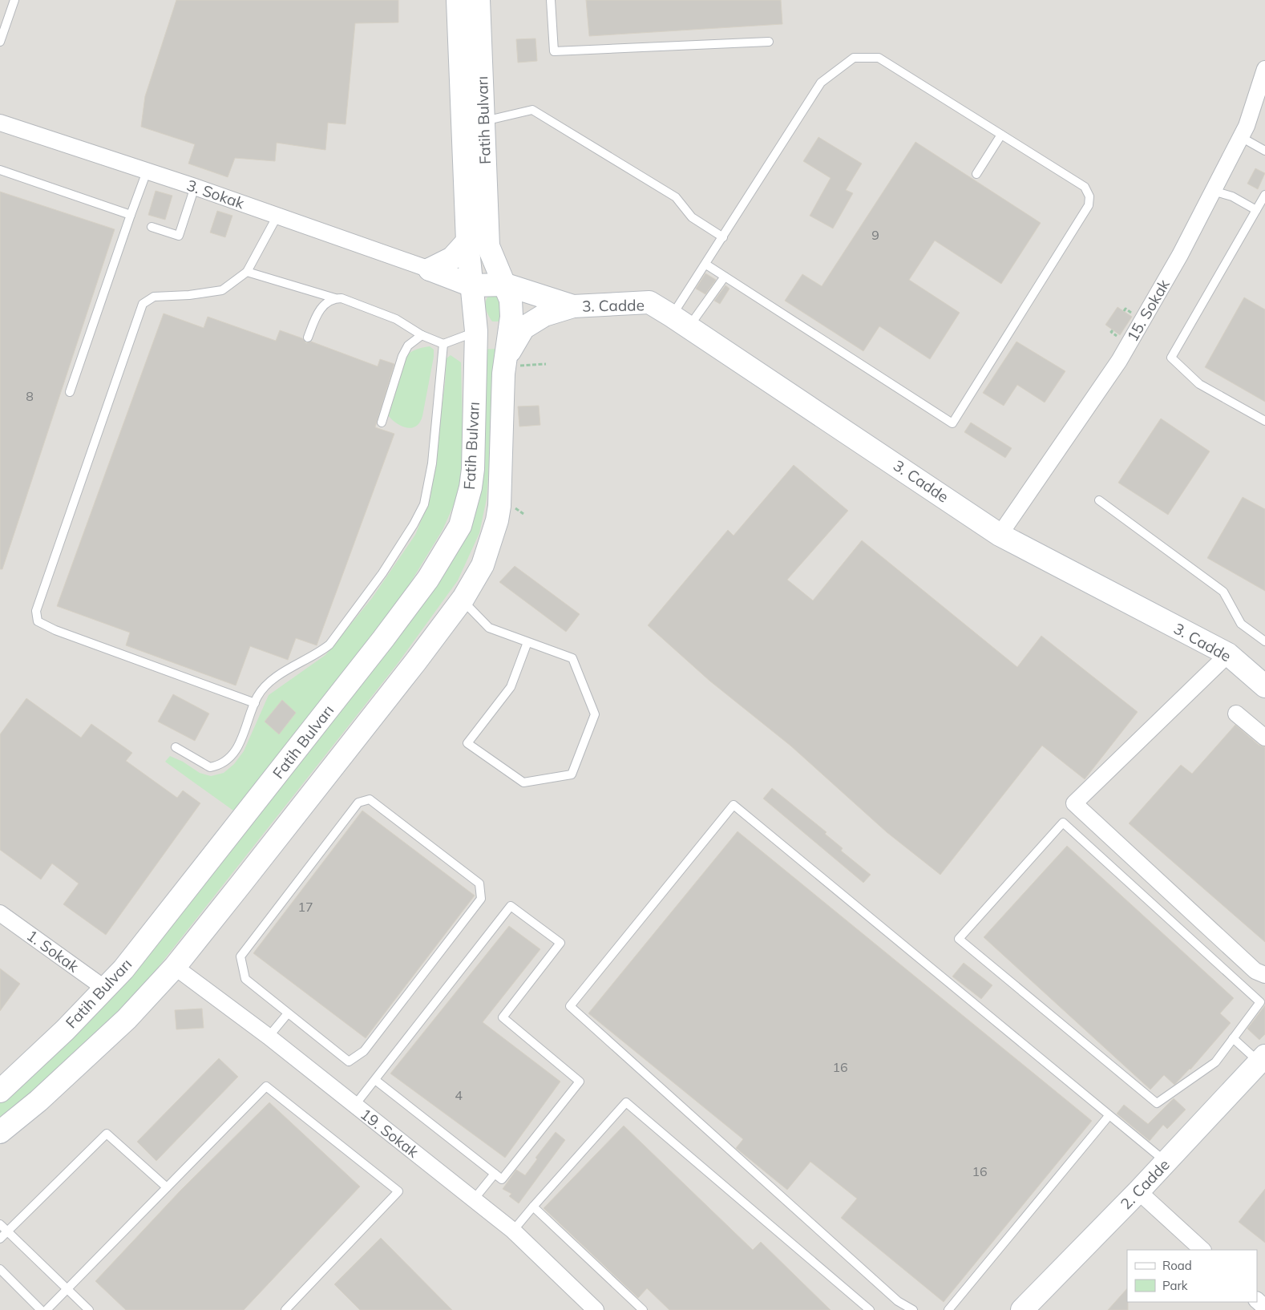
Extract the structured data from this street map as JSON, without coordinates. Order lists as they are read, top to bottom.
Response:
{
  "streets": {
    "main road": ["Fatih Bulvarı", "3. Cadde", "2. Cadde"],
    "street": [
      "3. Sokak",
      "15. Sokak",
      "1. Sokak",
      "19. Sokak"
    ]
  },
  "crossings": [
    ["Fatih Bulvarı", "1. Sokak"],
    ["Fatih Bulvarı", "19. Sokak"],
    ["3. Cadde", "15. Sokak"]
  ],
  "house_numbers": [
    "9",
    "8",
    "17",
    "16",
    "4",
    "16"
  ],
  "legend": ["Road", "Park"]
}
